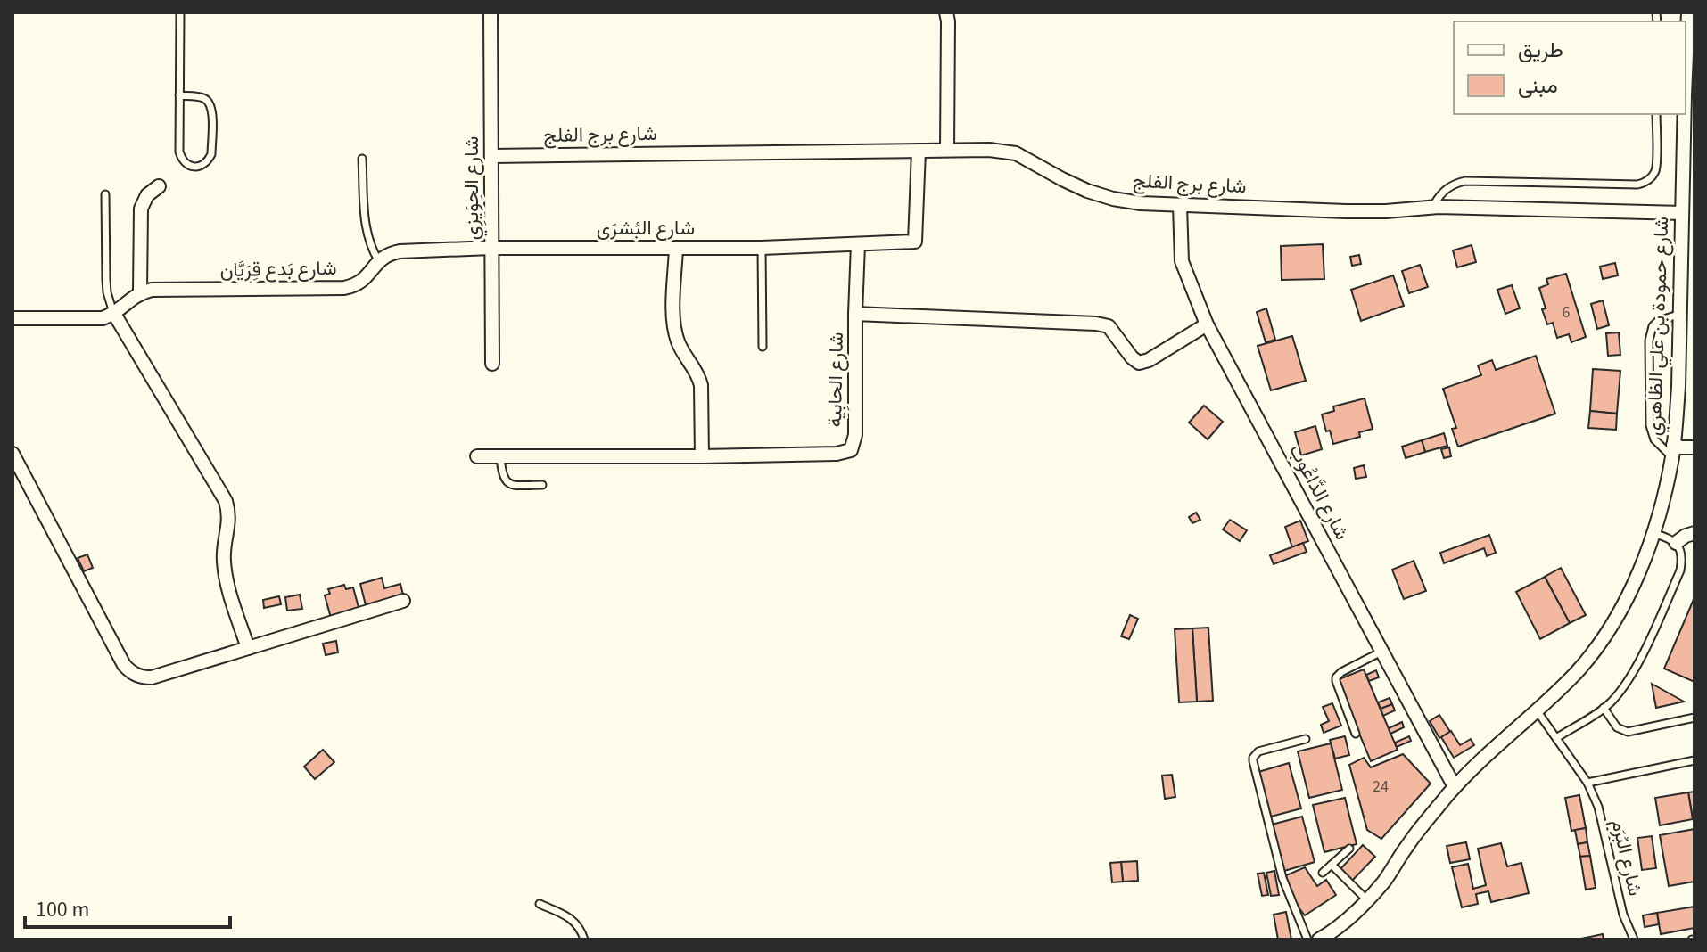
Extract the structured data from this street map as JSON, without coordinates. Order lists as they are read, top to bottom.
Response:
{
  "streets": {
    "street": [
      "شارع برج الفلج",
      "شارع الحِوَيزِي",
      "شارع البُشرَى",
      "شارع بَدع قِرَيَّان",
      "شارع حمودة بن علي الظاهري",
      "شارع الحابِية",
      "شارع الدَّاعُوب"
    ],
    "lane": ["شارع البُرَم"]
  },
  "crossings": [
    ["شارع برج الفلج", "شارع الحِوَيزِي"],
    ["شارع برج الفلج", "شارع البُشرَى"],
    ["شارع برج الفلج", "شارع حمودة بن علي الظاهري"],
    ["شارع برج الفلج", "شارع الدَّاعُوب"],
    ["شارع الحِوَيزِي", "شارع البُشرَى"],
    ["شارع البُشرَى", "شارع بَدع قِرَيَّان"],
    ["شارع حمودة بن علي الظاهري", "شارع الدَّاعُوب"],
    ["شارع حمودة بن علي الظاهري", "شارع البُرَم"],
    ["شارع الحابِية", "شارع الدَّاعُوب"]
  ],
  "house_numbers": ["6", "24"],
  "legend": ["طريق", "مبنى"],
  "scale_bar": "100 m"
}
